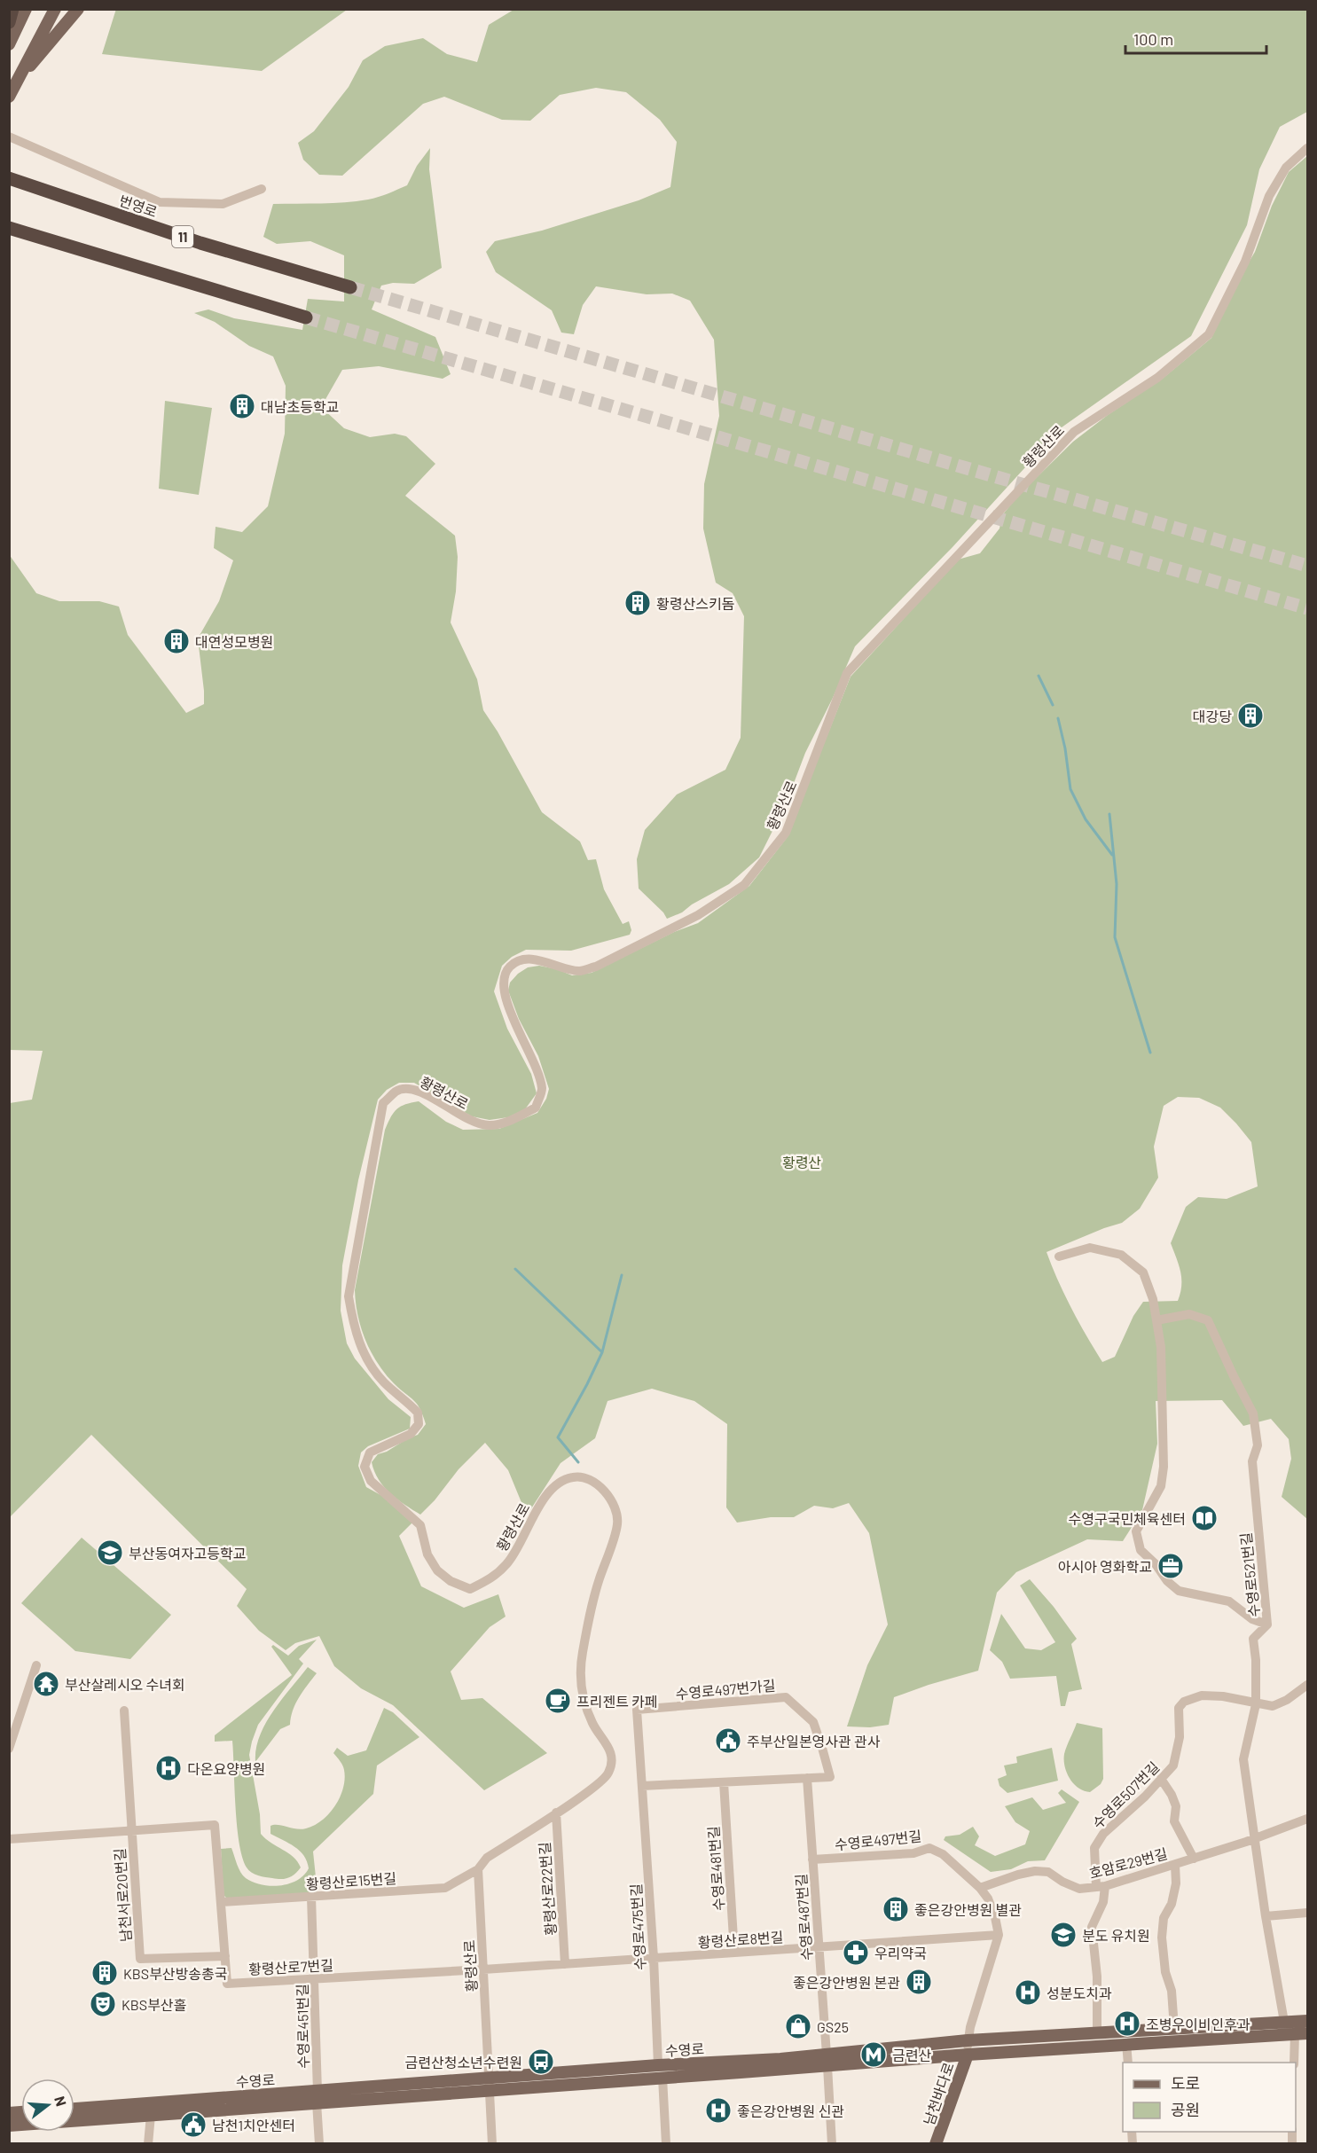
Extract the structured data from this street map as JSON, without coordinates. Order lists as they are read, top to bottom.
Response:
{
  "streets": {
    "highway": ["번영로", "11"],
    "main road": ["수영로", "남천바다로"],
    "street": [
      "황령산로",
      "수영로521번길",
      "수영로497번가길",
      "수영로507번길",
      "수영로497번길",
      "호암로29번길",
      "수영로481번길",
      "황령산로15번길",
      "황령산로22번길",
      "남천서로20번길",
      "수영로487번길",
      "수영로475번길",
      "황령산로8번길",
      "황령산로7번길",
      "수영로451번길"
    ]
  },
  "crossings": [
    ["황령산로", "황령산로15번길"],
    ["황령산로", "황령산로22번길"],
    ["황령산로", "황령산로8번길"],
    ["황령산로", "황령산로7번길"],
    ["황령산로", "수영로"],
    ["수영로521번길", "수영로507번길"],
    ["수영로521번길", "호암로29번길"],
    ["수영로521번길", "수영로"],
    ["수영로497번가길", "수영로487번길"],
    ["수영로497번가길", "수영로475번길"],
    ["수영로507번길", "호암로29번길"],
    ["수영로507번길", "수영로"],
    ["수영로497번길", "호암로29번길"],
    ["수영로497번길", "수영로487번길"],
    ["수영로497번길", "황령산로8번길"],
    ["수영로481번길", "황령산로8번길"],
    ["황령산로15번길", "황령산로7번길"],
    ["황령산로15번길", "수영로451번길"],
    ["황령산로22번길", "황령산로8번길"],
    ["남천서로20번길", "황령산로7번길"],
    ["수영로487번길", "황령산로8번길"],
    ["수영로487번길", "수영로"],
    ["수영로475번길", "황령산로8번길"],
    ["수영로475번길", "수영로"],
    ["황령산로8번길", "황령산로7번길"],
    ["황령산로7번길", "수영로451번길"],
    ["수영로451번길", "수영로"],
    ["수영로", "남천바다로"]
  ],
  "parks": ["황령산"],
  "places": {
    "building": [
      "대남초등학교",
      "황령산스키돔",
      "대연성모병원",
      "대강당",
      "좋은강안병원 별관",
      "KBS부산방송총국",
      "좋은강안병원 본관"
    ],
    "library": ["수영구국민체육센터"],
    "school or university": ["부산동여자고등학교", "분도 유치원"],
    "office": ["아시아 영화학교"],
    "temple": ["부산살레시오 수녀회"],
    "cafe": ["프리젠트 카페"],
    "public building": ["주부산일본영사관 관사", "남천1치안센터"],
    "hospital": [
      "다온요양병원",
      "성분도치과",
      "조병우이비인후과",
      "좋은강안병원 신관"
    ],
    "pharmacy": ["우리약국"],
    "theatre": ["KBS부산홀"],
    "shop": ["GS25"],
    "metro station": ["금련산"],
    "bus stop": ["금련산청소년수련원"]
  },
  "legend": ["도로", "공원"],
  "scale_bar": "100 m",
  "north": "right"
}
